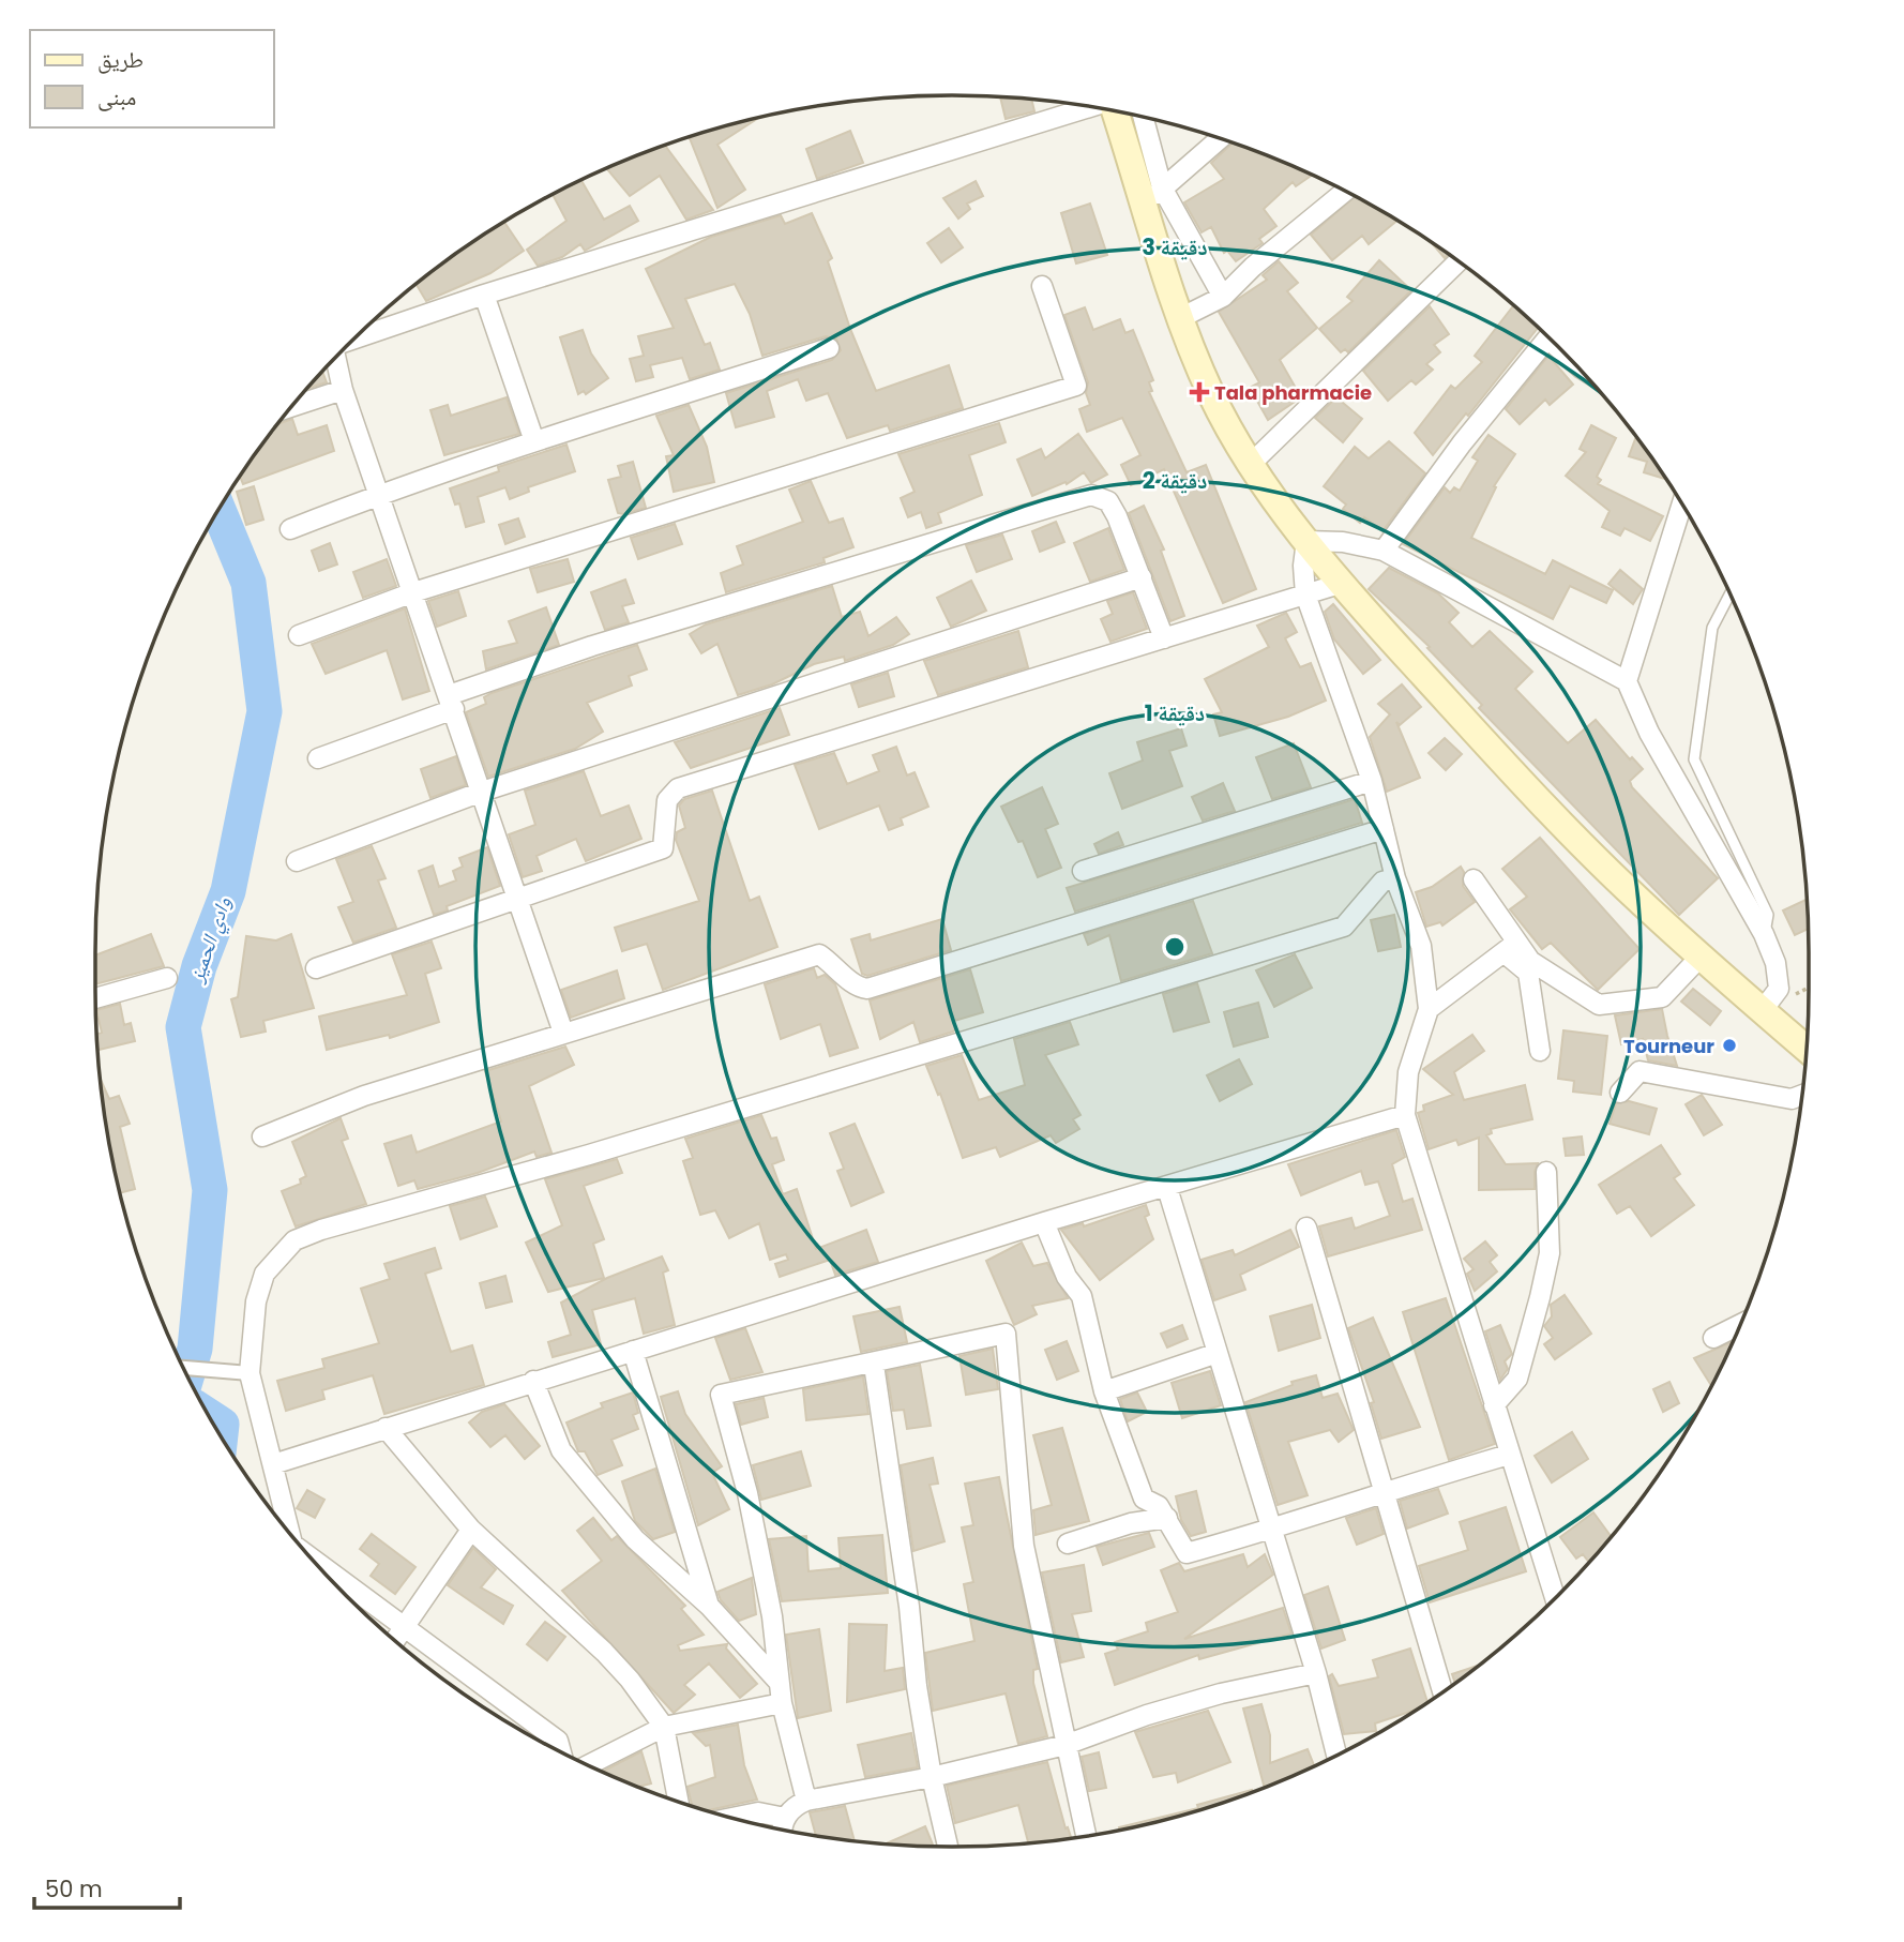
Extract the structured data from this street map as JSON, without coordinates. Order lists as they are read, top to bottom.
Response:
{
  "water": ["وادي الحميز"],
  "places": {
    "health": ["Tala pharmacie"],
    "other": ["Tourneur"]
  },
  "legend": ["طريق", "مبنى"],
  "scale_bar": "50 m",
  "rings": ["3 دقيقة", "2 دقيقة", "1 دقيقة"]
}
